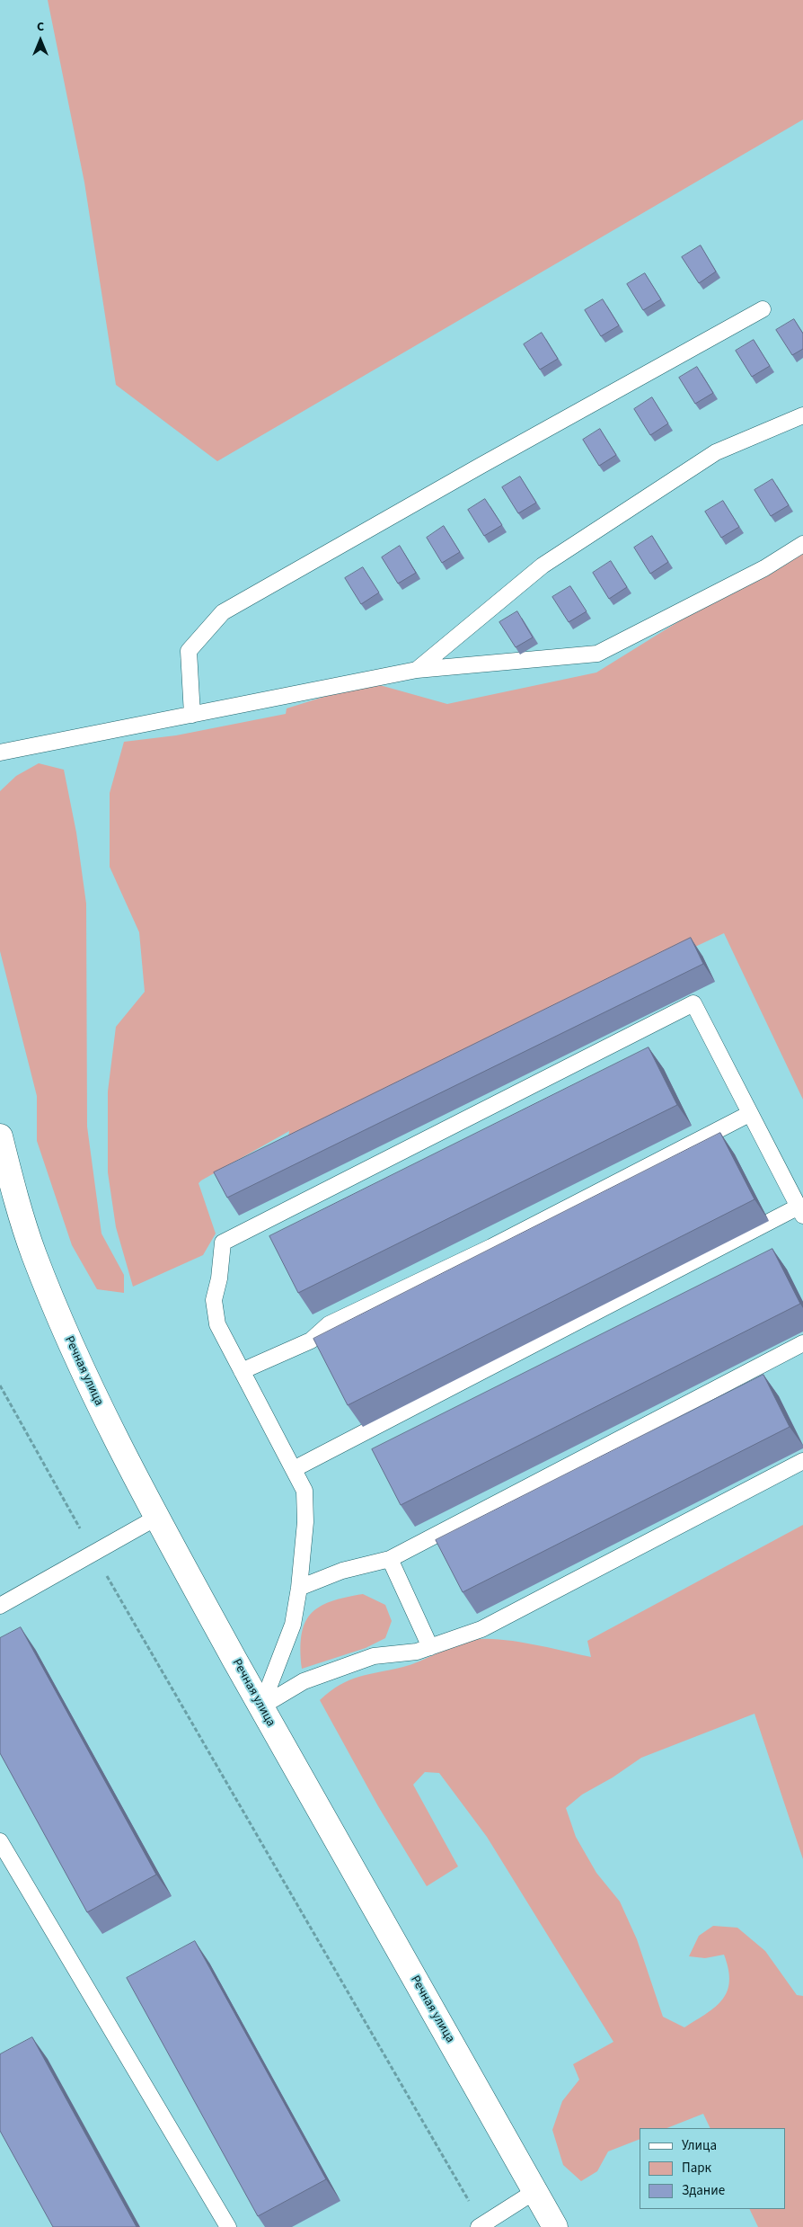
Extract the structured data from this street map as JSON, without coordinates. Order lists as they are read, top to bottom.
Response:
{
  "streets": {
    "street": ["Речная улица"]
  },
  "legend": ["Улица", "Парк", "Здание"],
  "north": "top"
}
